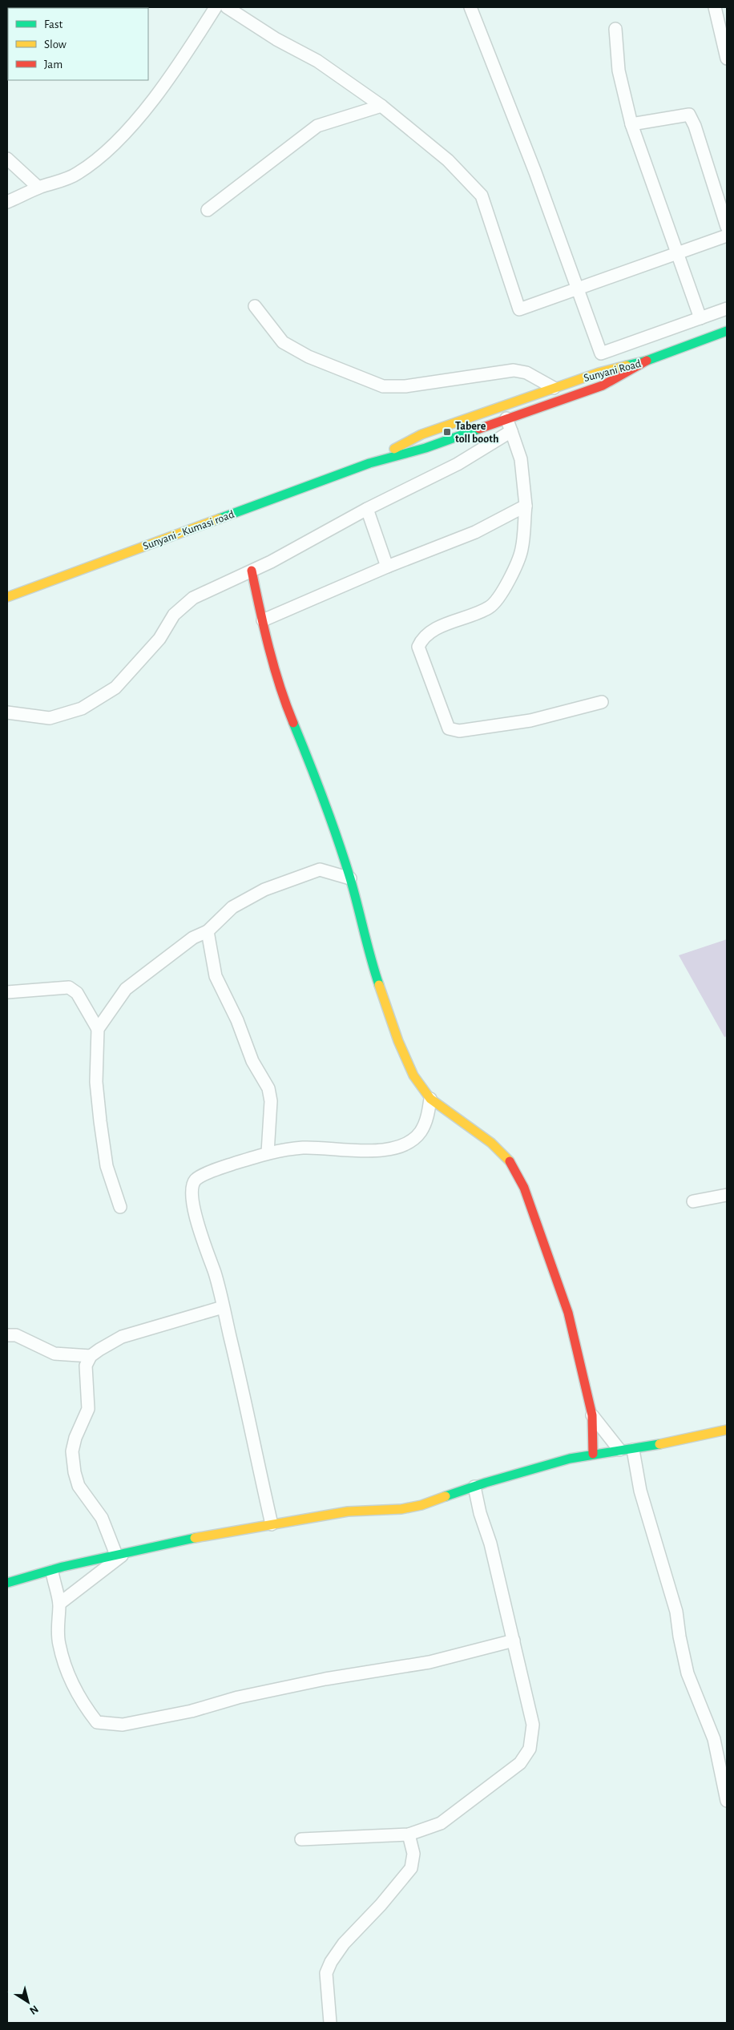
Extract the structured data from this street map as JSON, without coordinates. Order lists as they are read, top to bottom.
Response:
{
  "streets": {
    "street": ["Sunyani Road", "Sunyani - Kumasi road"]
  },
  "crossings": [
    ["Sunyani Road", "Sunyani - Kumasi road"]
  ],
  "places": {
    "transit": ["Tabere toll booth"]
  },
  "legend": ["Fast", "Slow", "Jam"],
  "north": "bottom right"
}
